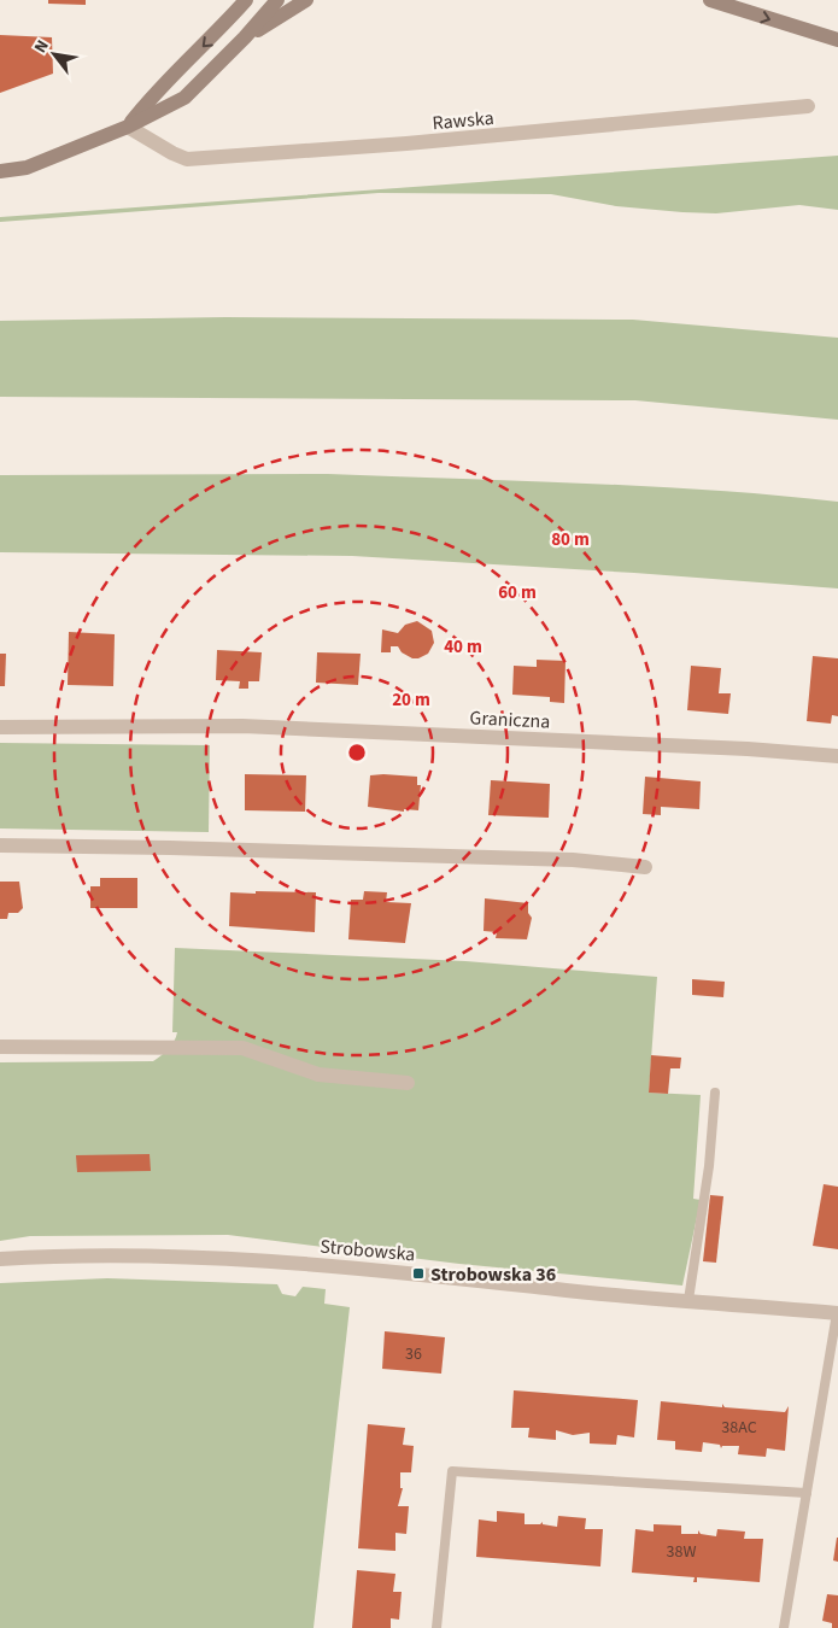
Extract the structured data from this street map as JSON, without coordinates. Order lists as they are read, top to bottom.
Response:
{
  "streets": {
    "street": ["Rawska", "Graniczna", "Strobowska"]
  },
  "places": {
    "transit": ["Strobowska 36"]
  },
  "house_numbers": ["36", "38AC", "38W"],
  "north": "top left",
  "rings": [
    "80 m",
    "60 m",
    "40 m",
    "20 m"
  ]
}
